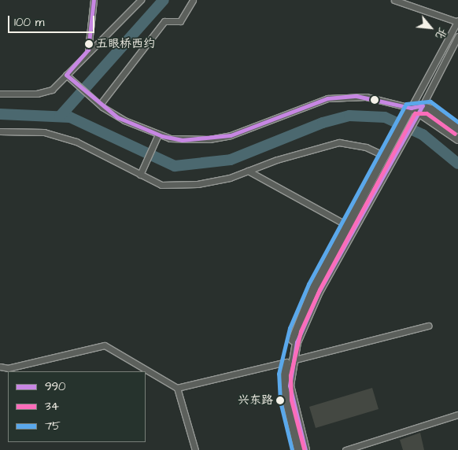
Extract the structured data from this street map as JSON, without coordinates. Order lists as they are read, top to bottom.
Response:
{
  "places": ["五眼桥西约", "兴东路"],
  "lines": ["transit line 990", "transit line 75", "transit line 34"],
  "legend": ["990", "34", "75"],
  "scale_bar": "100 m",
  "north": "bottom right"
}
